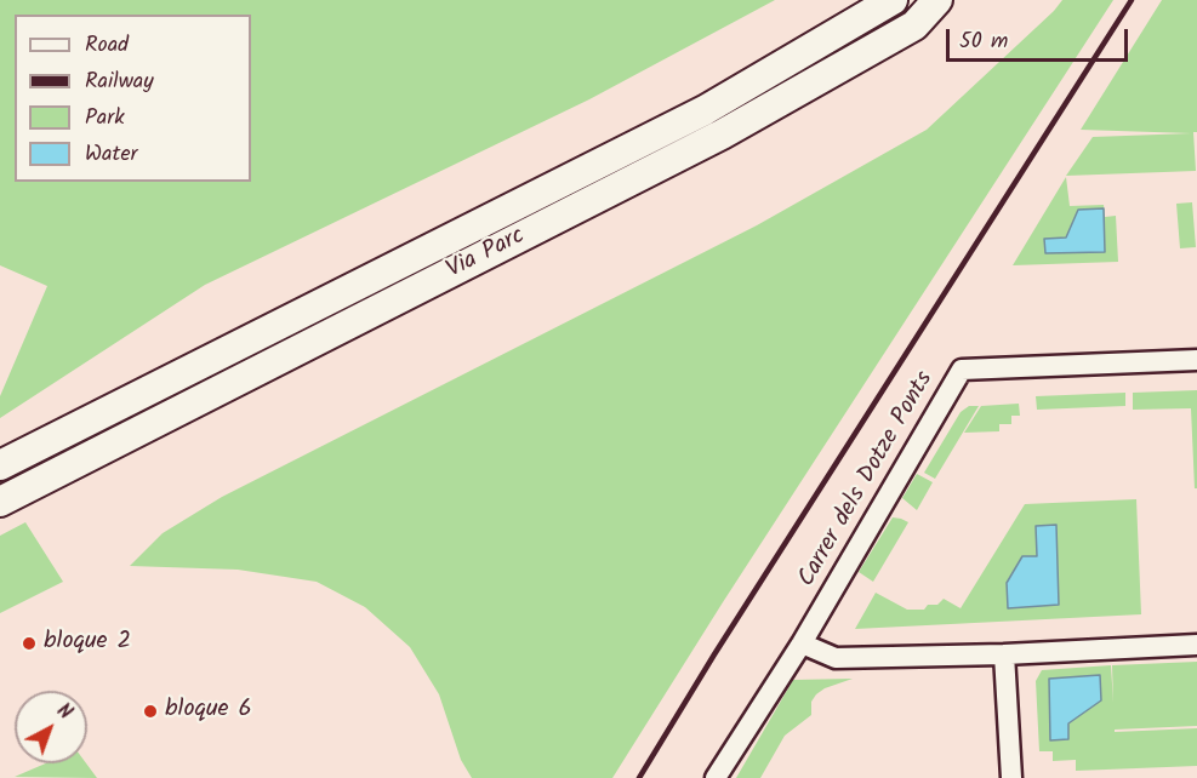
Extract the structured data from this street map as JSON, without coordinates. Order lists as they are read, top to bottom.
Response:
{
  "streets": {
    "main road": ["Via Parc"],
    "street": ["Carrer dels Dotze Ponts"]
  },
  "places": ["bloque 2", "bloque 6"],
  "legend": [
    "Road",
    "Railway",
    "Park",
    "Water"
  ],
  "scale_bar": "50 m",
  "north": "top right"
}
